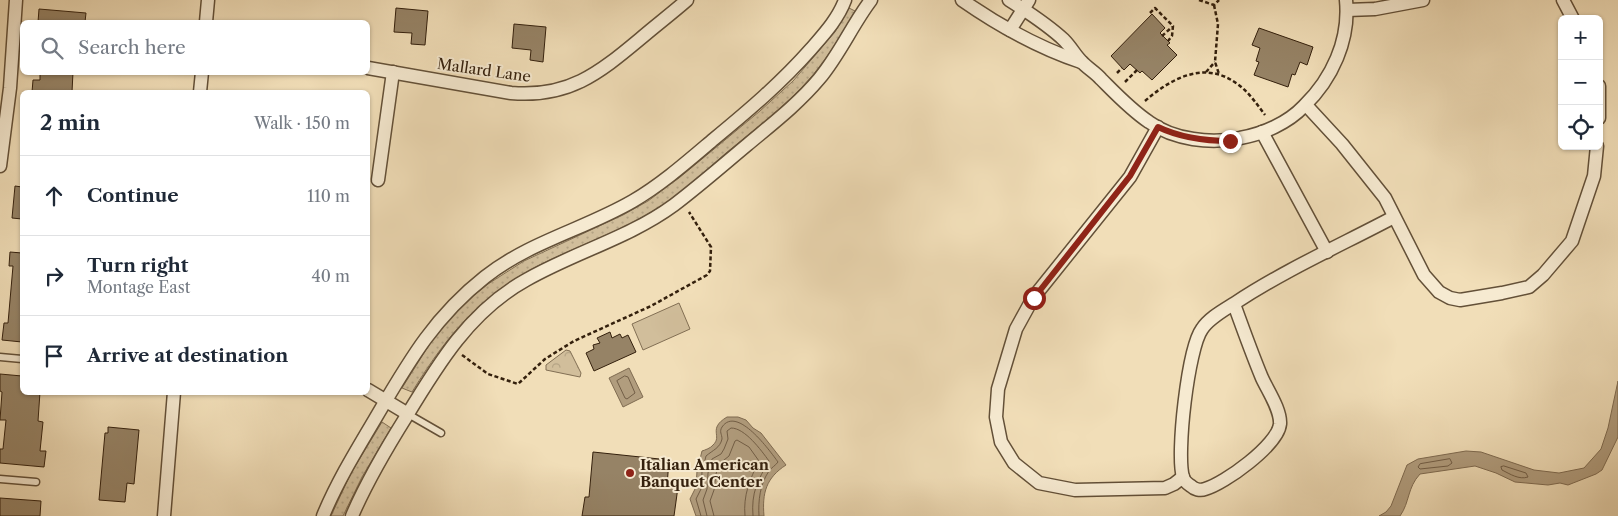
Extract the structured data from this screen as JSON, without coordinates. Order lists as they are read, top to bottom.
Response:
{
  "streets": {
    "street": ["Mallard Lane"]
  },
  "places": ["Italian American Banquet Center"],
  "page": {
    "map_buttons": ["+", "−"],
    "search": "Search here",
    "heading": ["2 min", "Walk · 150 m"],
    "list": [
      ["Continue", "110 m"],
      ["Turn right", "Montage East", "40 m"],
      "Arrive at destination"
    ]
  }
}
